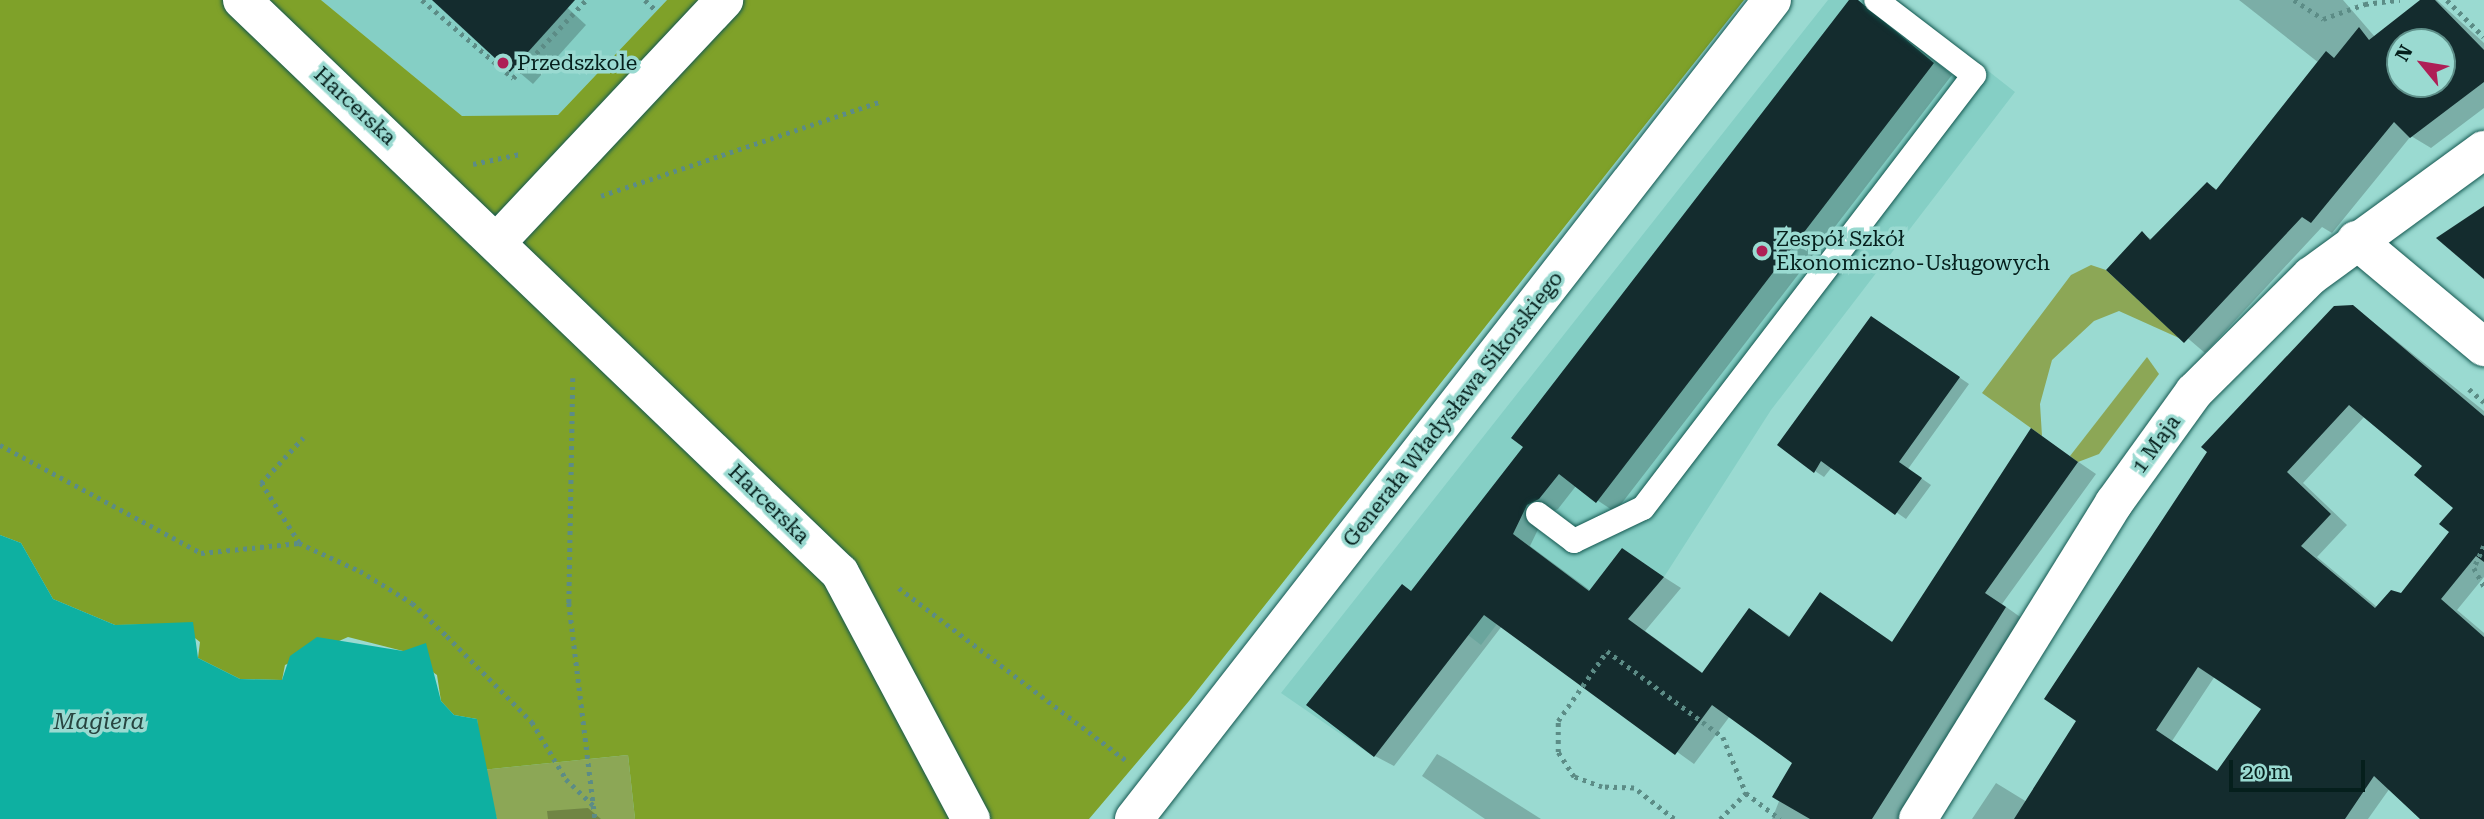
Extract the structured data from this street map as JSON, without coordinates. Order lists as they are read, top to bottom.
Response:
{
  "streets": {
    "street": ["Harcerska", "Generała Władysława Sikorskiego", "1 Maja"]
  },
  "water": ["Magiera"],
  "places": ["Przedszkole", "Zespół Szkół Ekonomiczno-Usługowych"],
  "scale_bar": "20 m",
  "north": "top left"
}
